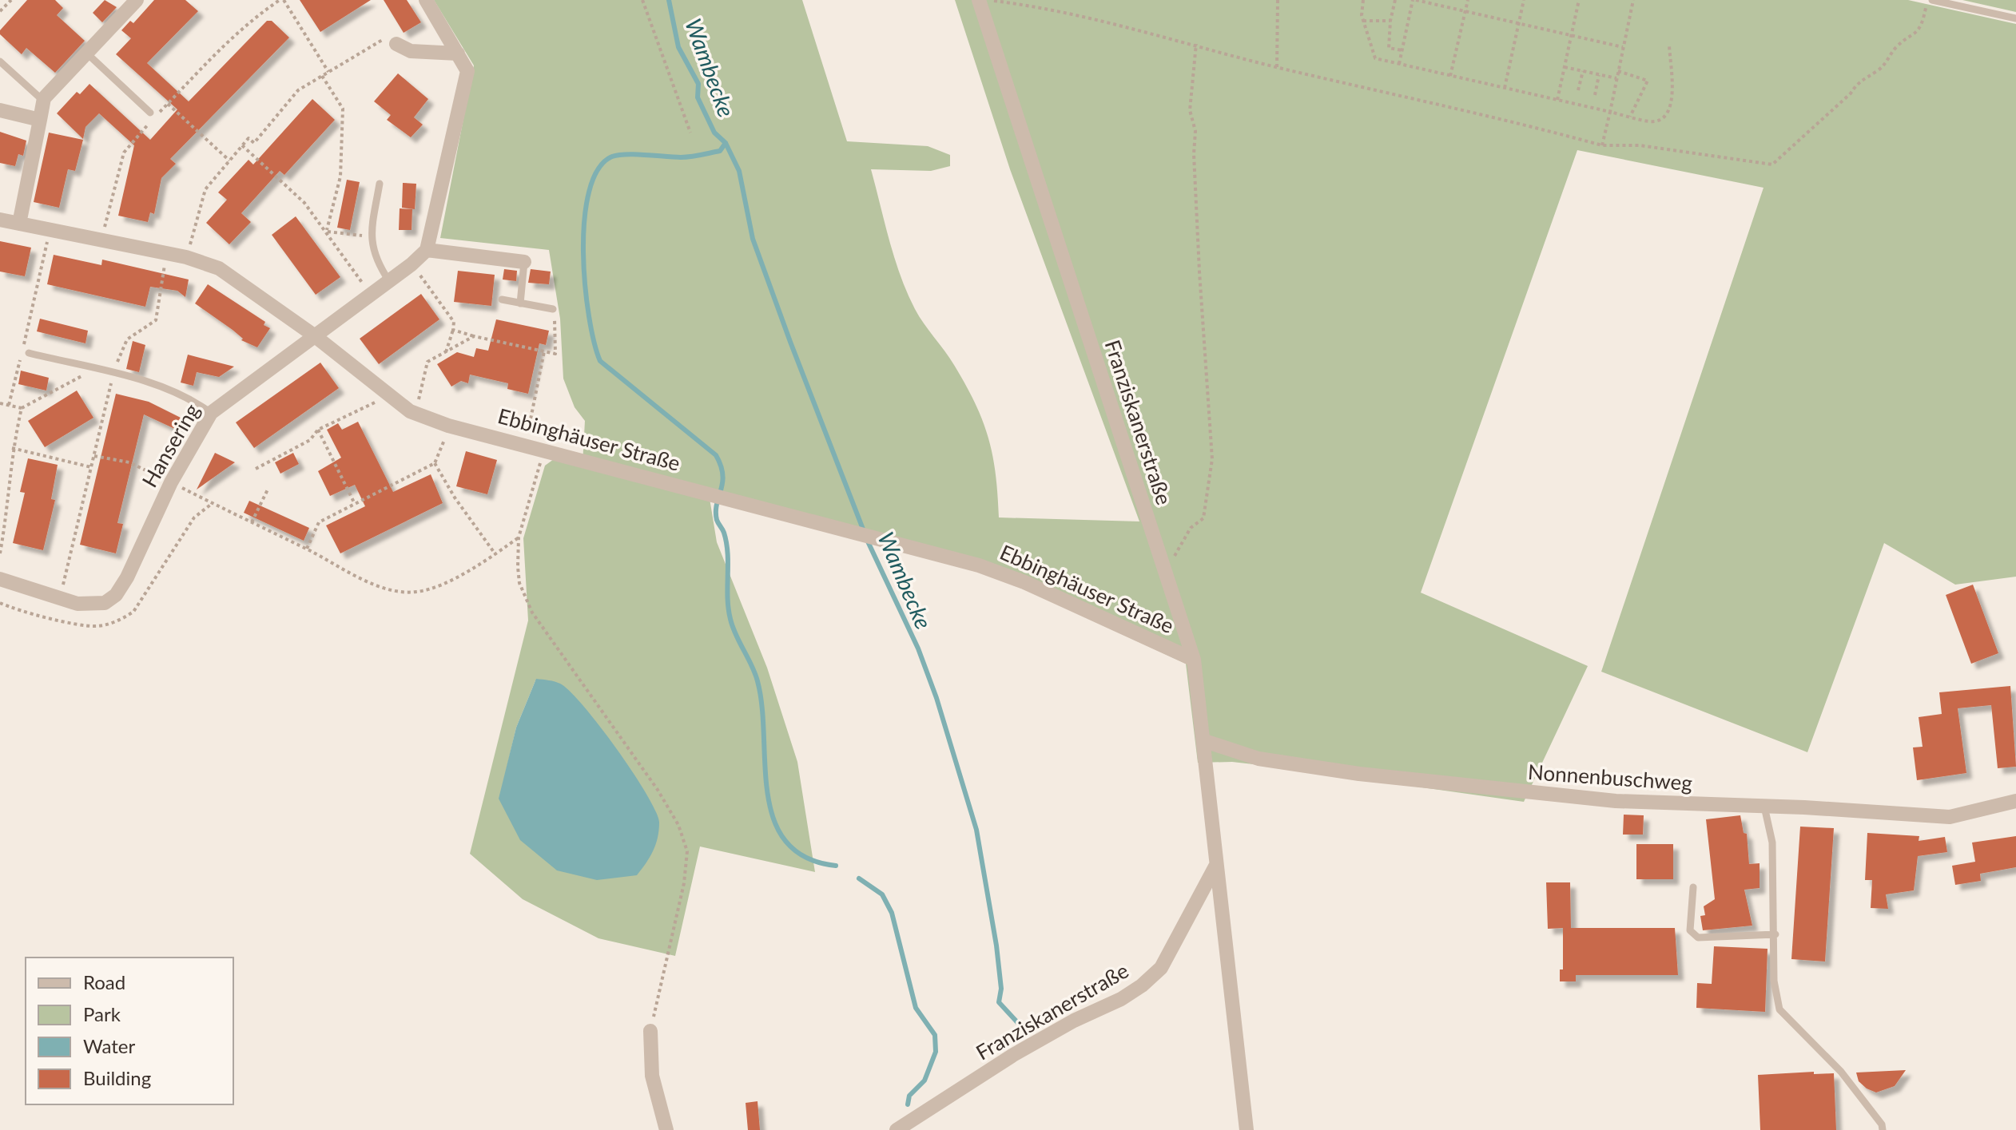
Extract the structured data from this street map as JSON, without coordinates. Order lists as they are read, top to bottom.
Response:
{
  "streets": {
    "street": [
      "Franziskanerstraße",
      "Ebbinghäuser Straße",
      "Hansering",
      "Nonnenbuschweg"
    ]
  },
  "crossings": [
    ["Franziskanerstraße", "Ebbinghäuser Straße"],
    ["Franziskanerstraße", "Nonnenbuschweg"],
    ["Ebbinghäuser Straße", "Hansering"]
  ],
  "water": ["Wambecke"],
  "legend": [
    "Road",
    "Park",
    "Water",
    "Building"
  ]
}
